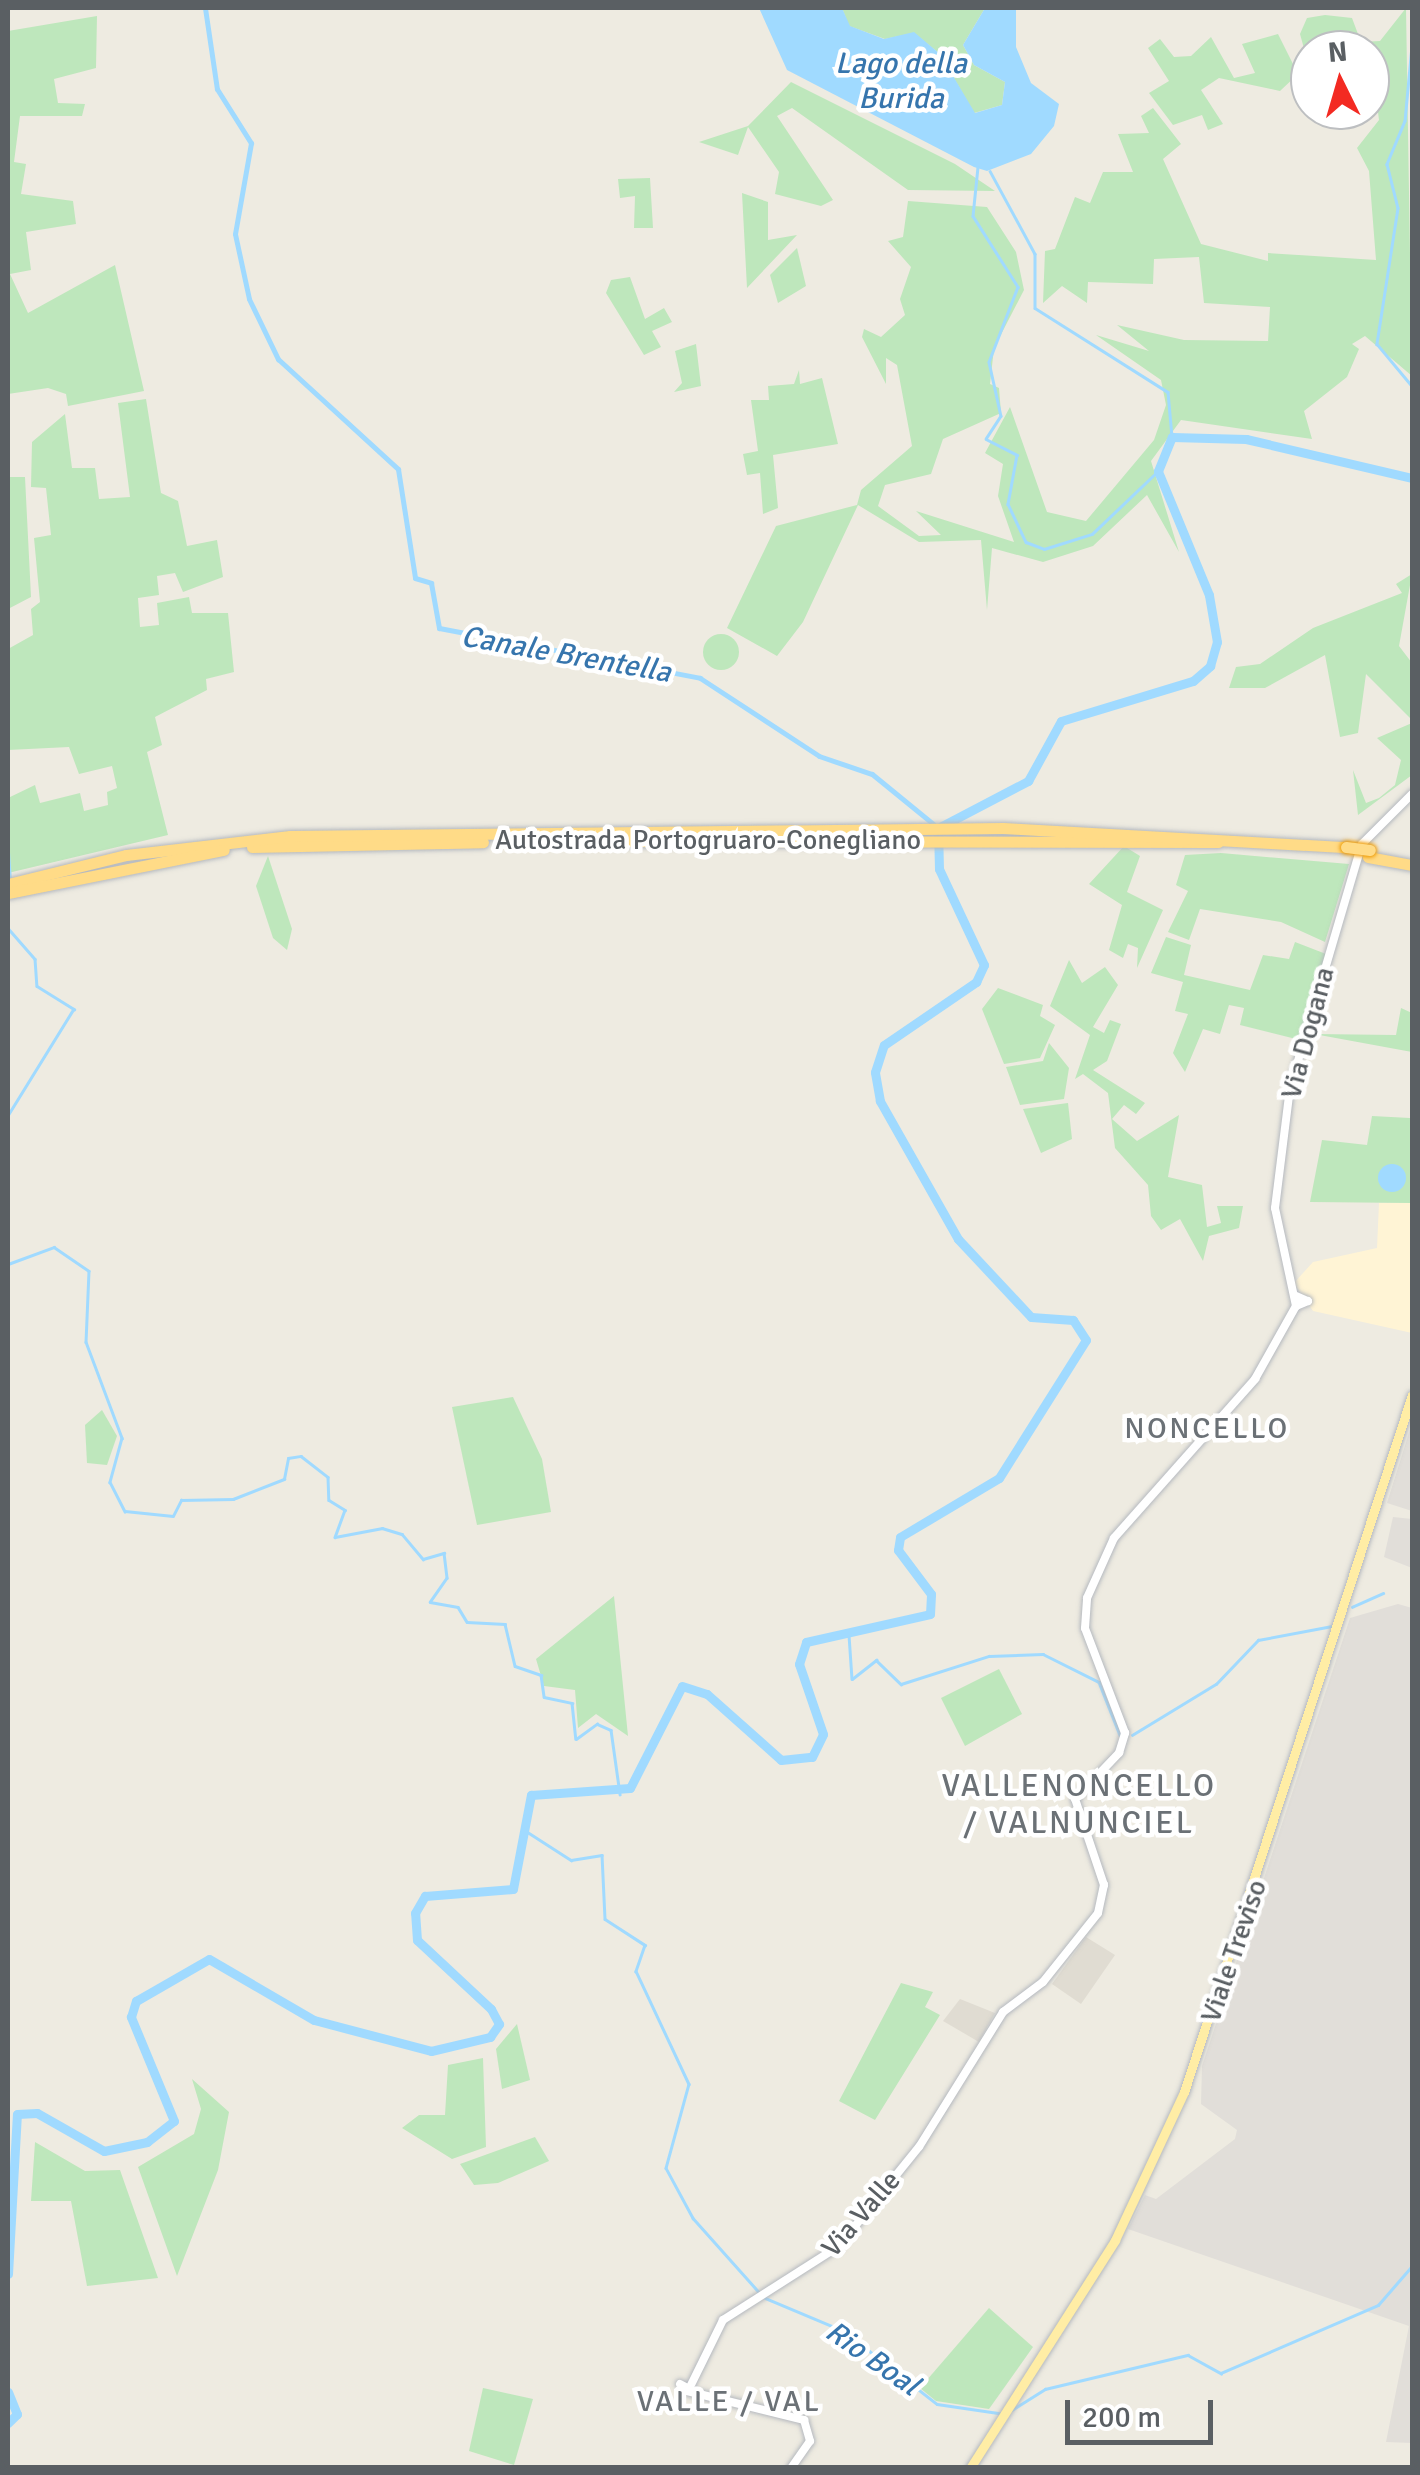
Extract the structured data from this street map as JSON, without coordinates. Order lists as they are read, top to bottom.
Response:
{
  "streets": {
    "highway": ["Autostrada Portogruaro-Conegliano"],
    "main road": ["Viale Treviso"],
    "street": ["Via Dogana", "Via Valle"]
  },
  "crossings": [
    ["Via Dogana", "Via Valle"]
  ],
  "districts": ["NONCELLO", "VALLENONCELLO / VALNUNCIEL", "VALLE / VAL"],
  "water": ["Lago della Burida", "Canale Brentella", "Rio Boal"],
  "scale_bar": "200 m",
  "north": "top"
}
